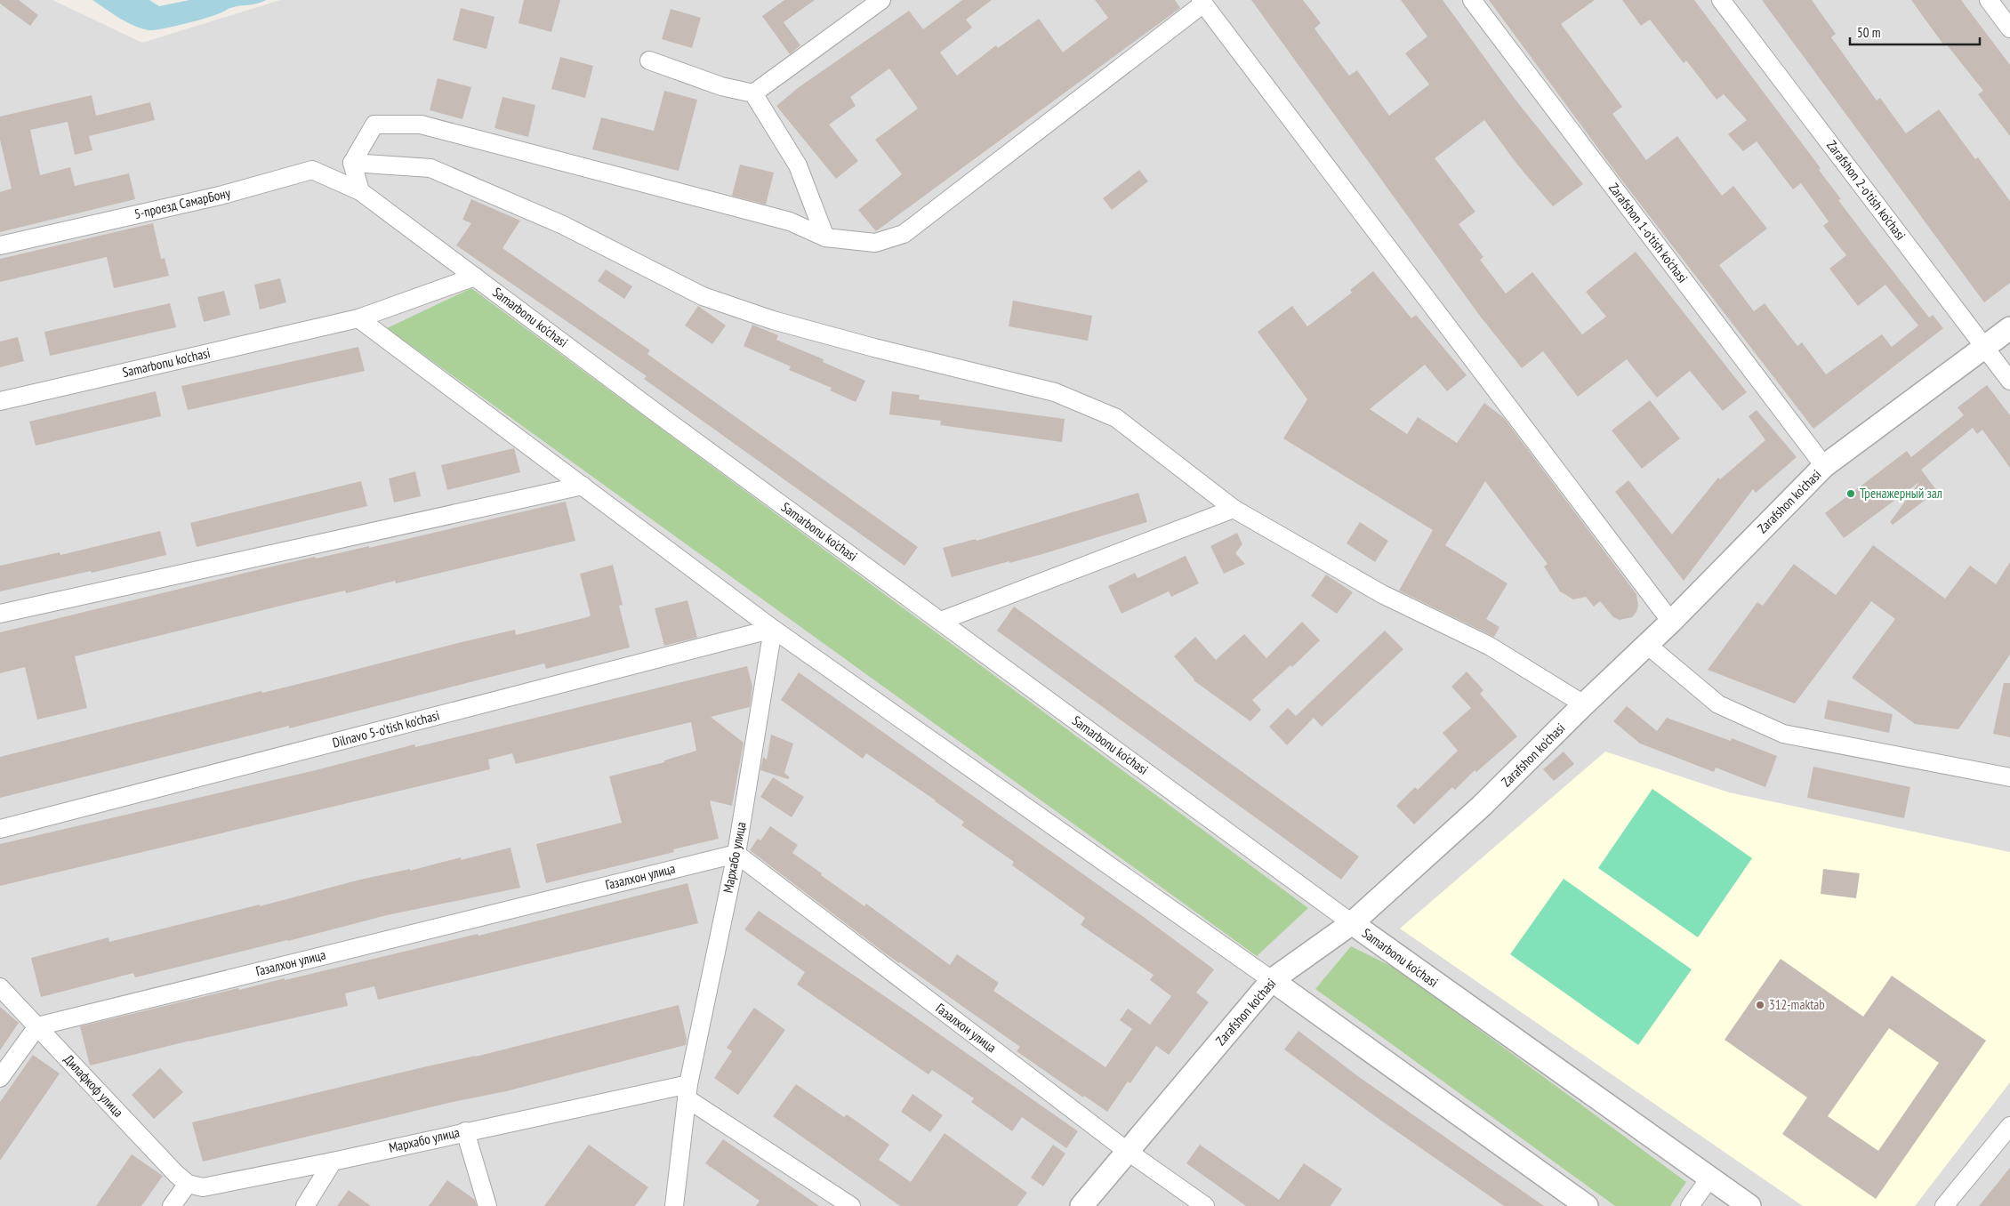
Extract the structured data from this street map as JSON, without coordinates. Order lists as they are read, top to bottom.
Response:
{
  "streets": {
    "street": [
      "Zarafshon 2-o'tish ko'chasi",
      "5-проезд СамарБону",
      "Zarafshon 1-o'tish ko'chasi",
      "Samarbonu ko'chasi",
      "Zarafshon ko'chasi",
      "Dilnavo 5-o'tish ko'chasi",
      "Мархабо улица",
      "Газалхон улица",
      "Дилафкоф улица"
    ]
  },
  "crossings": [
    ["Zarafshon 2-o'tish ko'chasi", "Zarafshon ko'chasi"],
    ["5-проезд СамарБону", "Samarbonu ko'chasi"],
    ["Zarafshon 1-o'tish ko'chasi", "Zarafshon ko'chasi"],
    ["Samarbonu ko'chasi", "Zarafshon ko'chasi"],
    ["Zarafshon ko'chasi", "Газалхон улица"],
    ["Dilnavo 5-o'tish ko'chasi", "Мархабо улица"],
    ["Мархабо улица", "Газалхон улица"],
    ["Мархабо улица", "Дилафкоф улица"],
    ["Газалхон улица", "Дилафкоф улица"]
  ],
  "places": ["Тренажерный зал", "312-maktab"],
  "scale_bar": "50 m"
}
